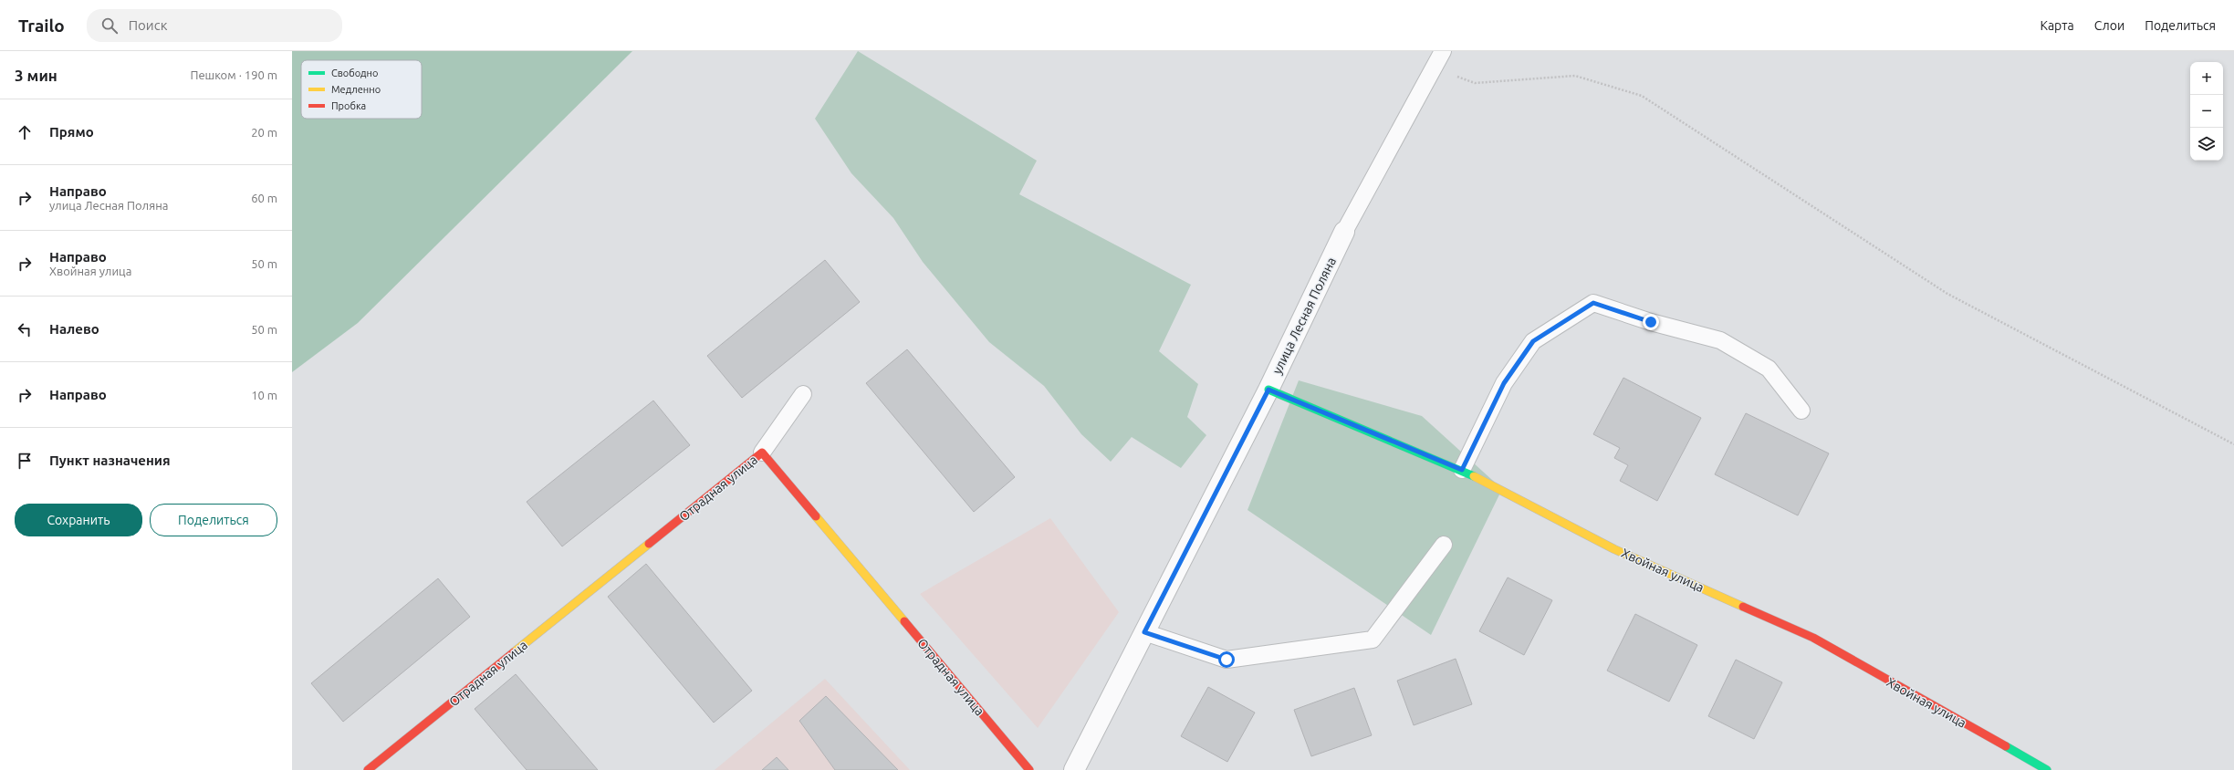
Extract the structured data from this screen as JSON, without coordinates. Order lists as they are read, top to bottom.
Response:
{
  "streets": {
    "street": ["улица Лесная Поляна", "Отрадная улица", "Хвойная улица"]
  },
  "crossings": [
    ["улица Лесная Поляна", "Хвойная улица"]
  ],
  "legend": ["Свободно", "Медленно", "Пробка"],
  "page": {
    "header": "Trailo",
    "search": "Поиск",
    "nav": ["Карта", "Слои", "Поделиться"],
    "heading": ["3 мин", "Пешком · 190 m"],
    "map_buttons": ["+", "−"],
    "list": [
      ["Прямо", "20 m"],
      ["Направо", "улица Лесная Поляна", "60 m"],
      ["Направо", "Хвойная улица", "50 m"],
      ["Налево", "50 m"],
      ["Направо", "10 m"],
      "Пункт назначения"
    ],
    "buttons": ["Сохранить", "Поделиться"]
  }
}
